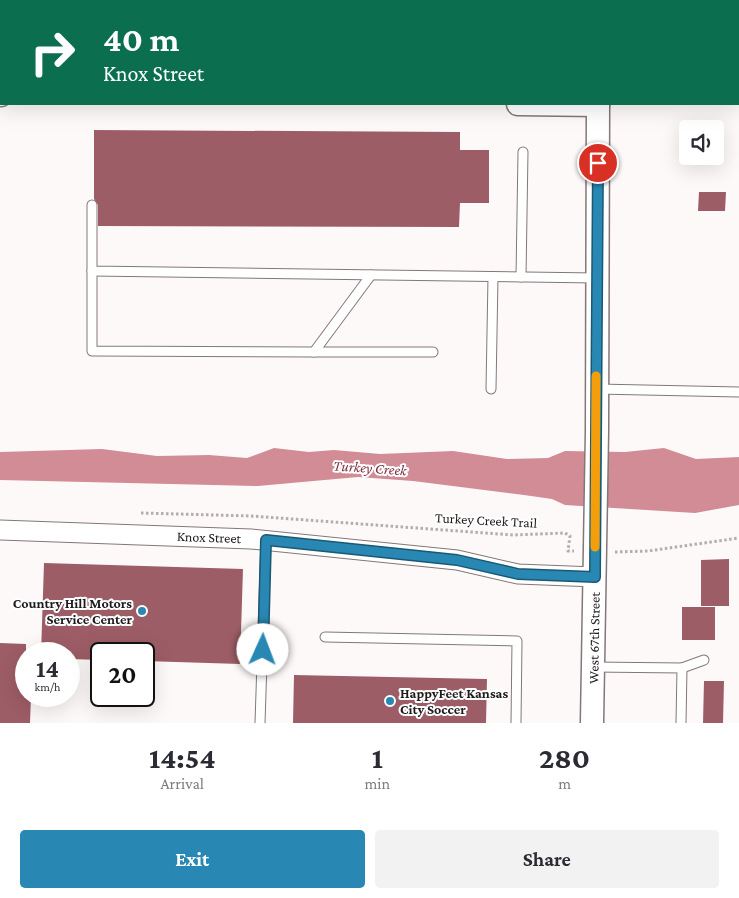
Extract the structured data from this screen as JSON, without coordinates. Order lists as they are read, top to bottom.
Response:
{
  "streets": {
    "street": ["Knox Street", "West 67th Street"],
    "path": ["Turkey Creek Trail"]
  },
  "crossings": [
    ["Turkey Creek Trail", "West 67th Street"],
    ["Knox Street", "West 67th Street"]
  ],
  "water": ["Turkey Creek"],
  "places": ["Country Hill Motors Service Center", "HappyFeet Kansas City Soccer"],
  "page": {
    "turn": ["40 m", "Knox Street"],
    "speed": "14 km/h",
    "limit": "20",
    "eta": [
      "14:54",
      "Arrival",
      "1",
      "min",
      "280",
      "m"
    ],
    "buttons": ["Exit", "Share"]
  }
}
